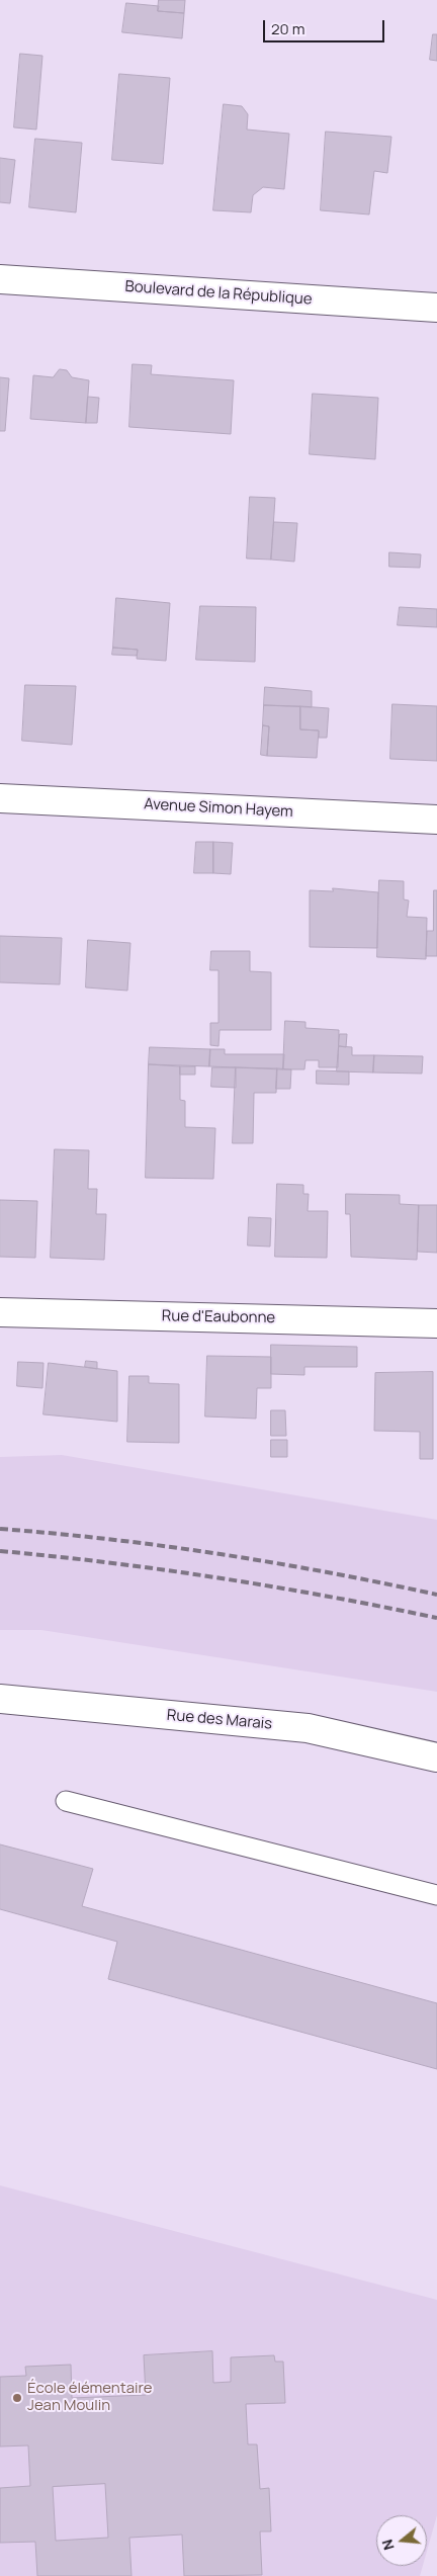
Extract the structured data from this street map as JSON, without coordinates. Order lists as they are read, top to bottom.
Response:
{
  "streets": {
    "street": [
      "Boulevard de la République",
      "Avenue Simon Hayem",
      "Rue d'Eaubonne",
      "Rue des Marais"
    ]
  },
  "places": ["École élémentaire Jean Moulin"],
  "scale_bar": "20 m",
  "north": "left"
}
